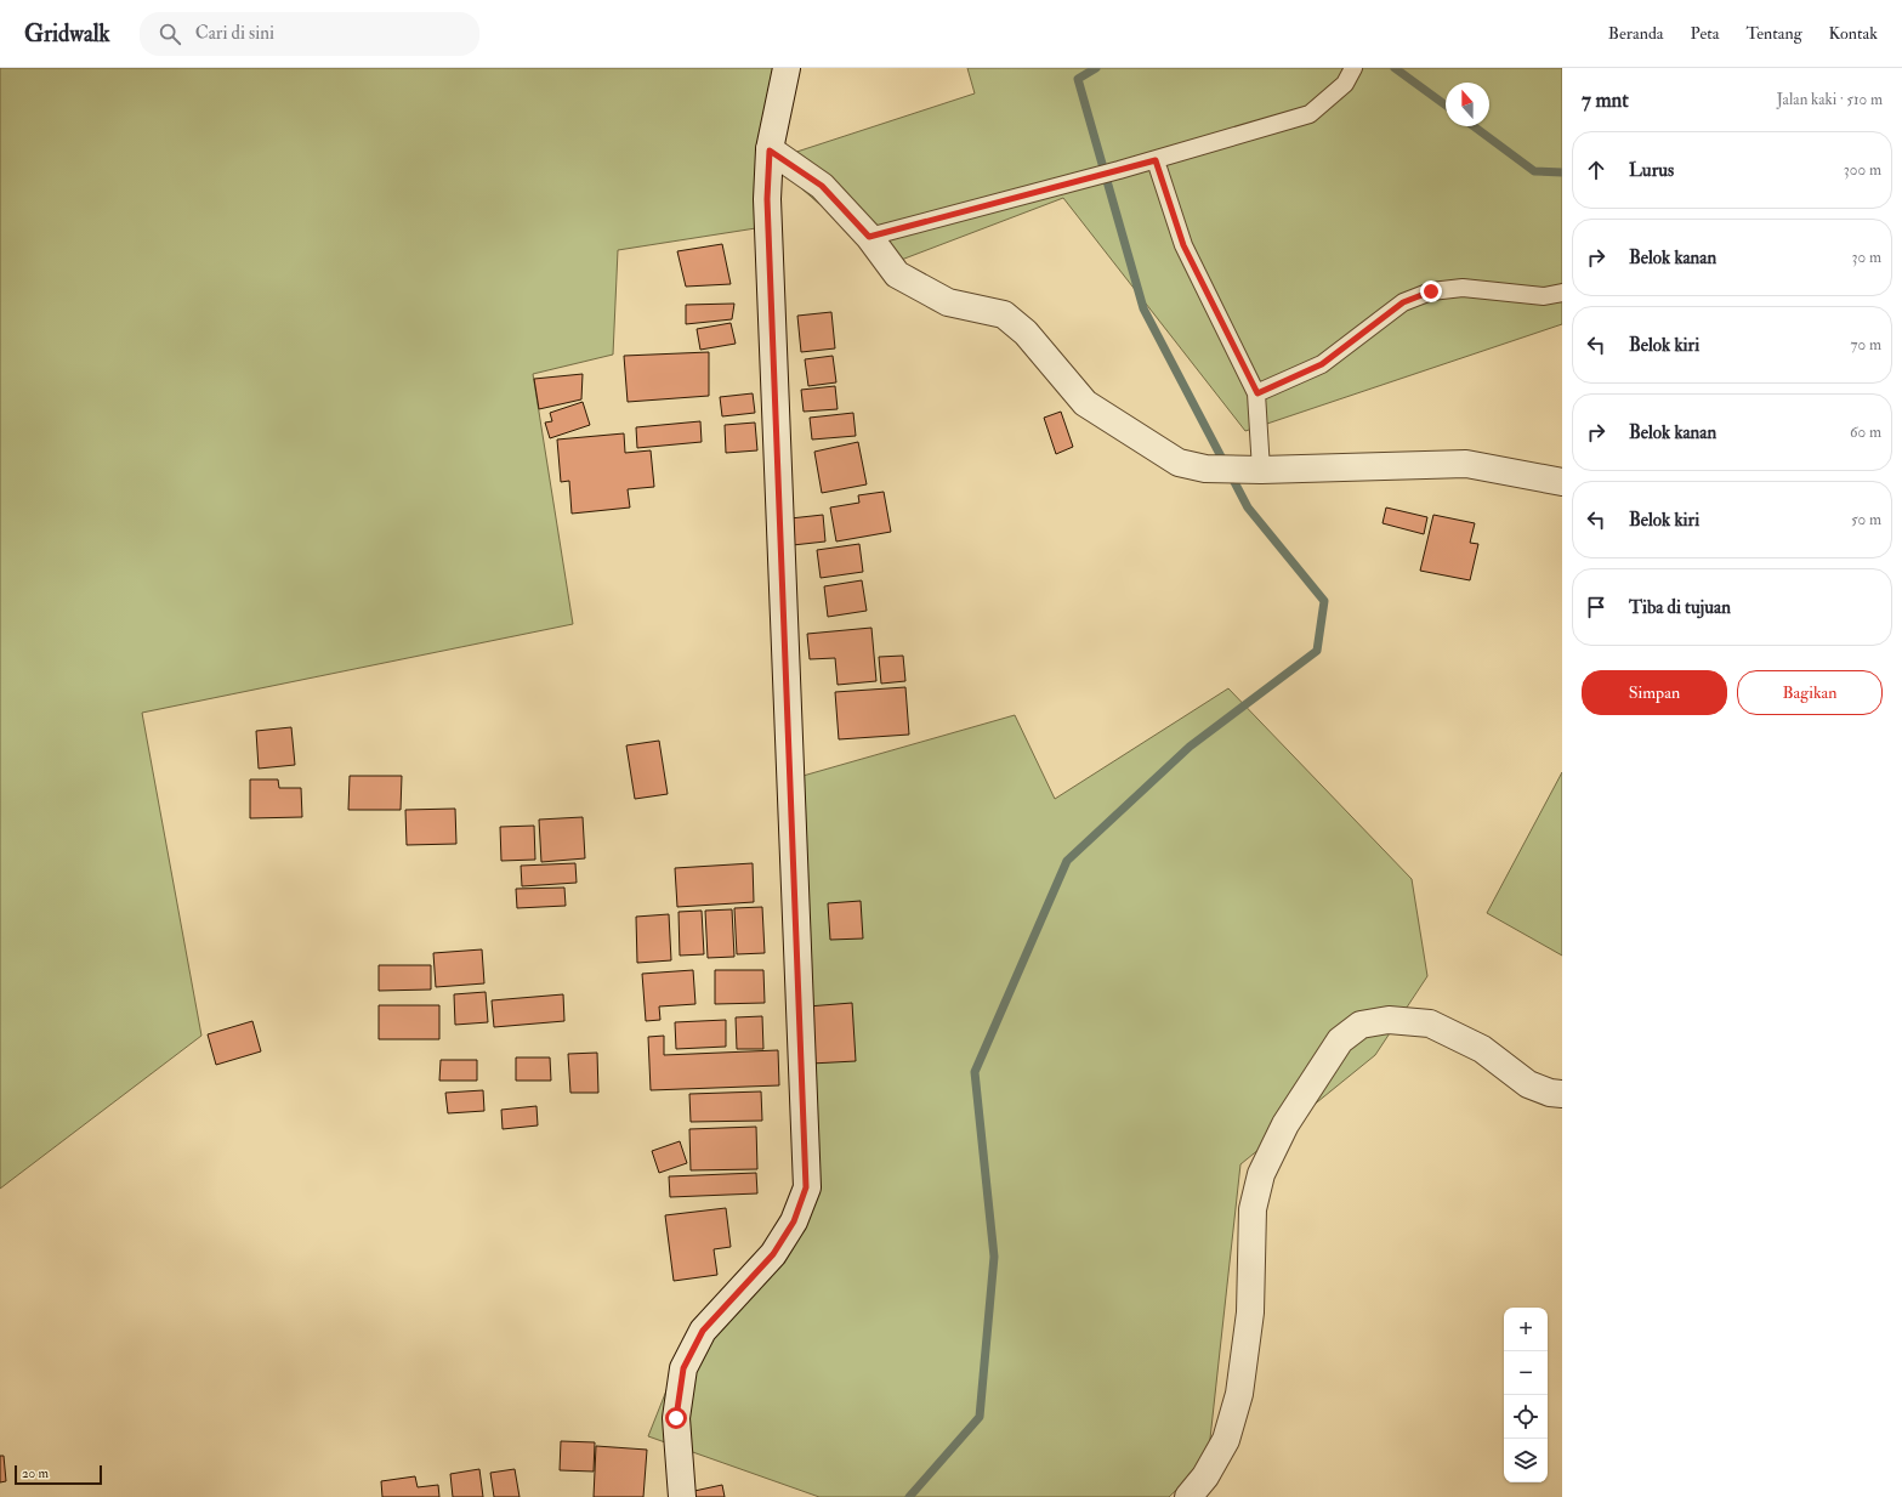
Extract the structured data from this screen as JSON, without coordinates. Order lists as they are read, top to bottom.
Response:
{
  "scale_bar": "20 m",
  "north": "top",
  "page": {
    "header": "Gridwalk",
    "search": "Cari di sini",
    "nav": [
      "Beranda",
      "Peta",
      "Tentang",
      "Kontak"
    ],
    "heading": ["7 mnt", "Jalan kaki · 510 m"],
    "list": [
      ["Lurus", "300 m"],
      ["Belok kanan", "30 m"],
      ["Belok kiri", "70 m"],
      ["Belok kanan", "60 m"],
      ["Belok kiri", "50 m"],
      "Tiba di tujuan"
    ],
    "buttons": ["Simpan", "Bagikan"],
    "map_buttons": ["+", "−"],
    "scale": "20 m"
  }
}
